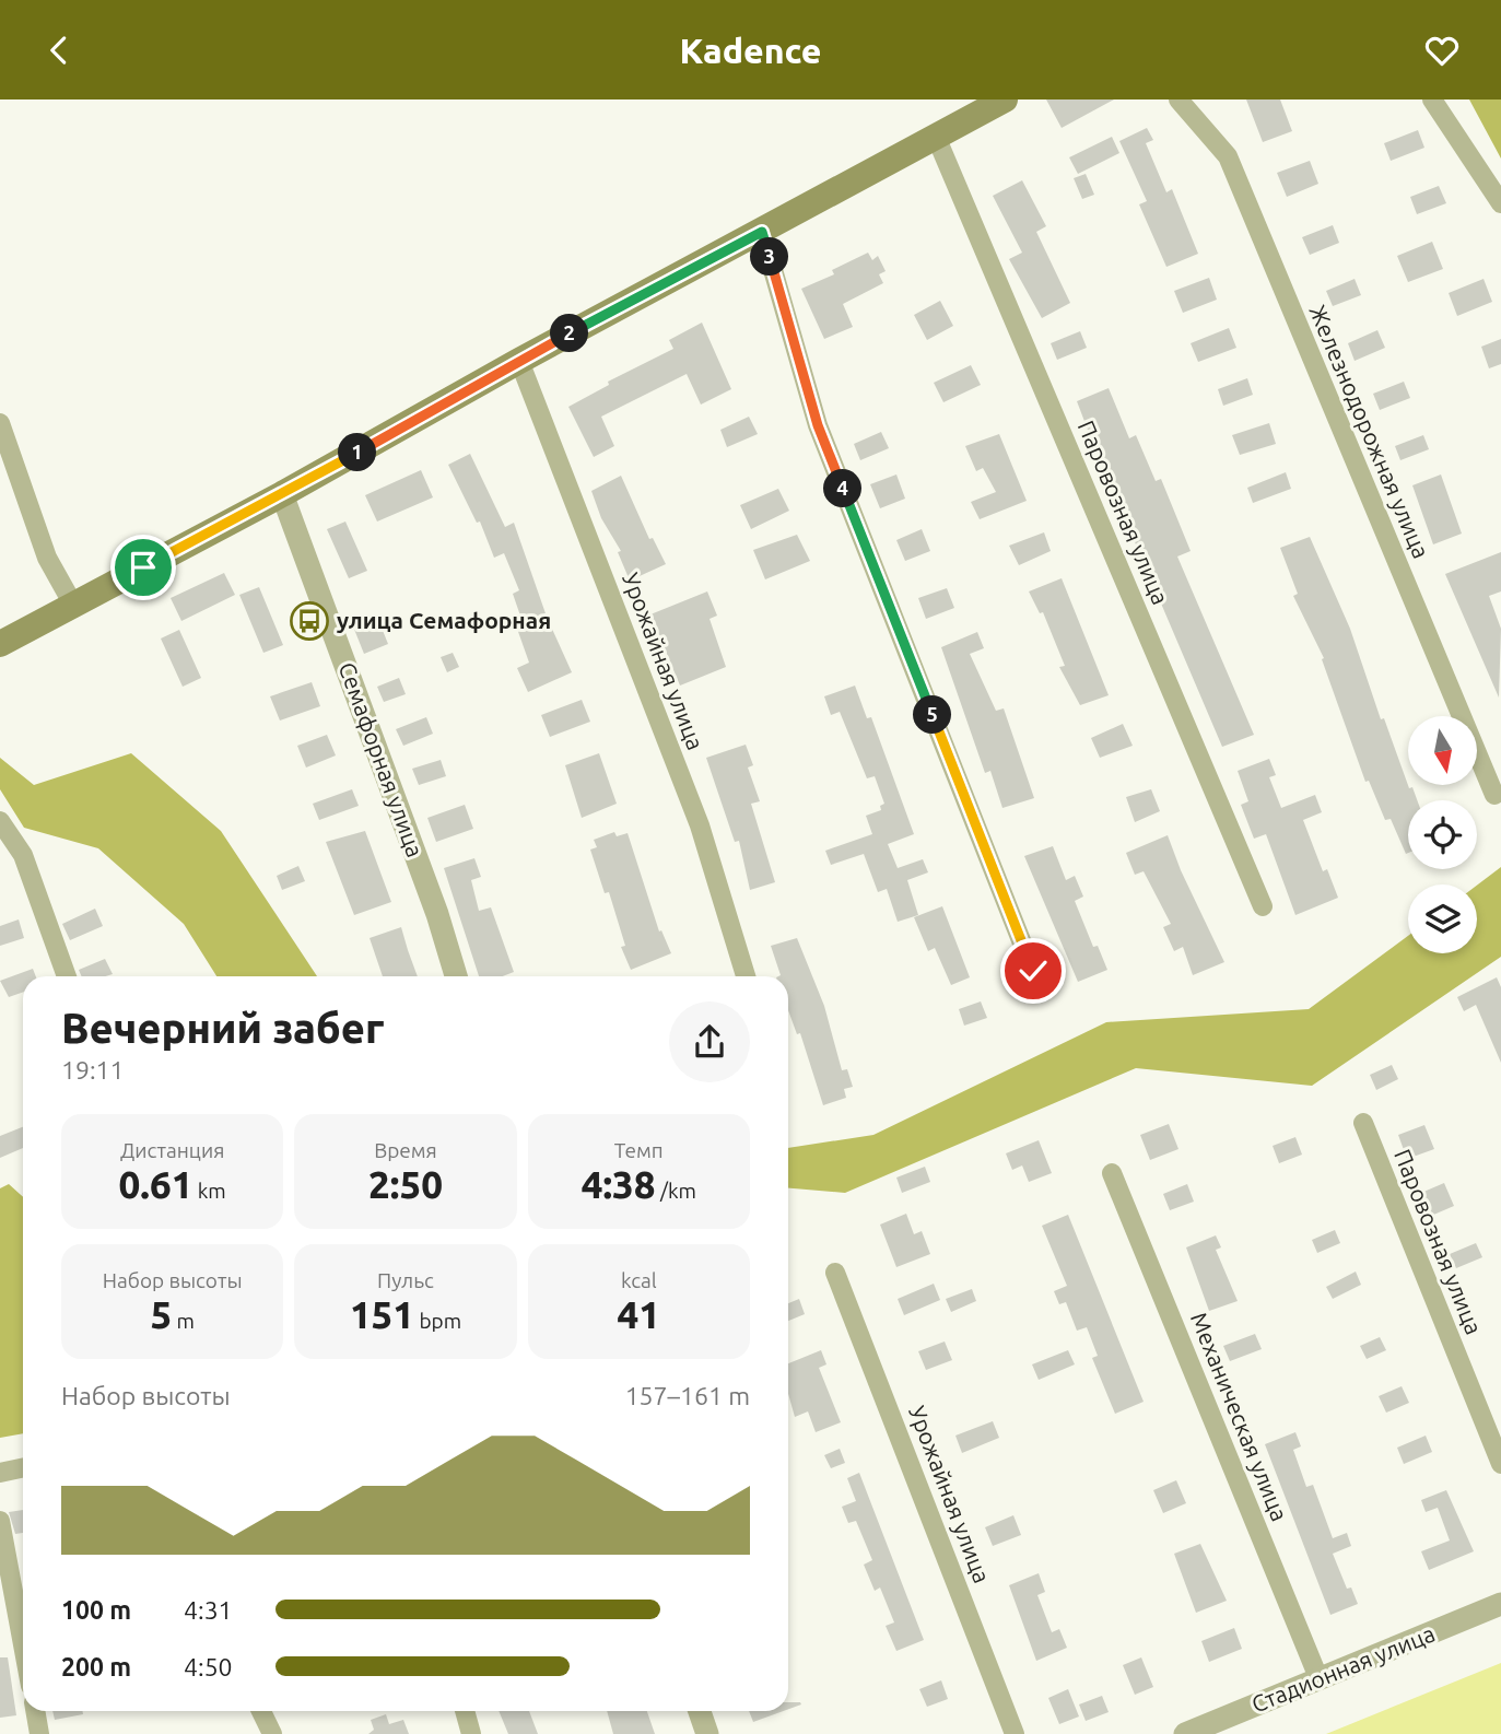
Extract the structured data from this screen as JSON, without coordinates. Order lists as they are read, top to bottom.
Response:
{
  "streets": {
    "street": [
      "Железнодорожная улица",
      "Паровозная улица",
      "Урожайная улица",
      "Семафорная улица",
      "Механическая улица",
      "Стадионная улица"
    ]
  },
  "crossings": [
    ["Механическая улица", "Стадионная улица"]
  ],
  "places": {
    "bus stop": ["улица Семафорная"]
  },
  "north": "bottom",
  "page": {
    "header": "Kadence",
    "pins": [
      "3",
      "2",
      "1",
      "4",
      "5"
    ],
    "heading": ["Вечерний забег", "19:11"],
    "stats": [
      ["Дистанция", "0.61 km"],
      ["Время", "2:50"],
      ["Темп", "4:38 /km"],
      ["Набор высоты", "5 m"],
      ["Пульс", "151 bpm"],
      ["kcal", "41"]
    ],
    "chart": ["Набор высоты", "157–161 m"],
    "list": [
      {
        "name": "100 m",
        "note": "4:31"
      },
      {
        "name": "200 m",
        "note": "4:50"
      }
    ]
  }
}
